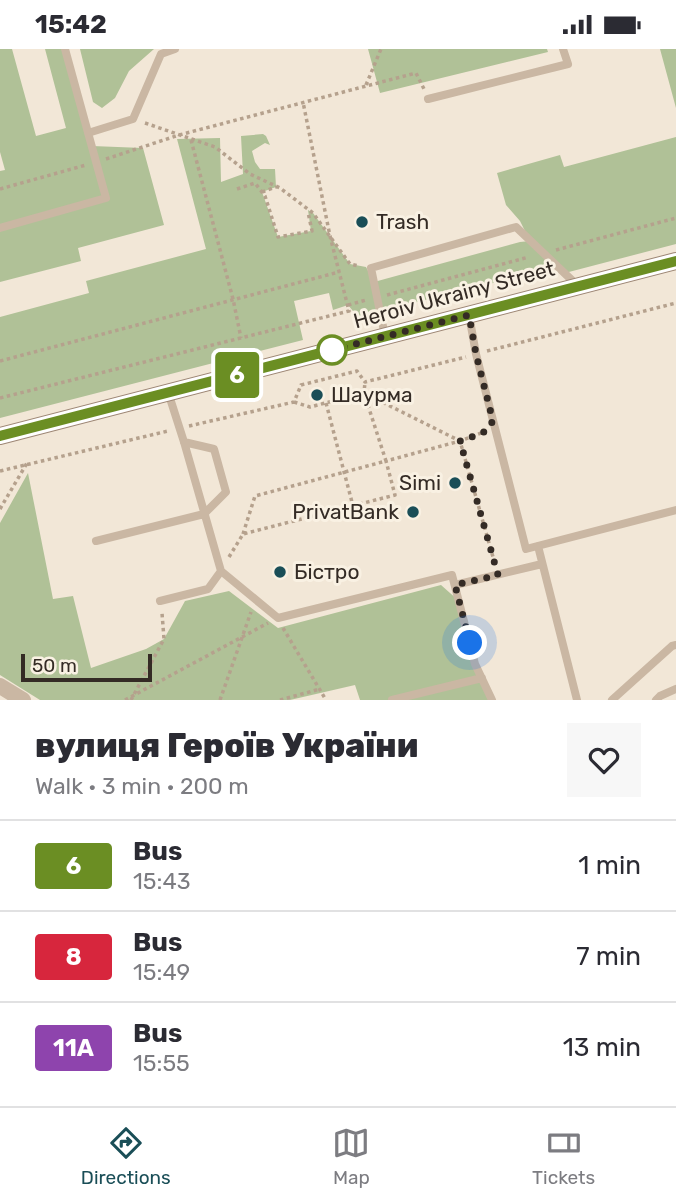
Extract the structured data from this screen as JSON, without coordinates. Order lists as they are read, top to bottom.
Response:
{
  "streets": {
    "main road": ["Heroiv Ukrainy Street"]
  },
  "places": [
    "Trash",
    "Шаурма",
    "Simi",
    "PrivatBank",
    "Бістро"
  ],
  "lines": ["bus line 6"],
  "scale_bar": "50 m",
  "page": {
    "status": "15:42",
    "on_map": "6",
    "scale": "50 m",
    "heading": ["вулиця Героїв України", "Walk · 3 min · 200 m"],
    "list": [
      {
        "mark": "6",
        "name": "Bus",
        "note": "15:43",
        "value": "1 min"
      },
      {
        "mark": "8",
        "name": "Bus",
        "note": "15:49",
        "value": "7 min"
      },
      {
        "mark": "11А",
        "name": "Bus",
        "note": "15:55",
        "value": "13 min"
      }
    ],
    "tabs": ["Directions", "Map", "Tickets"]
  }
}
